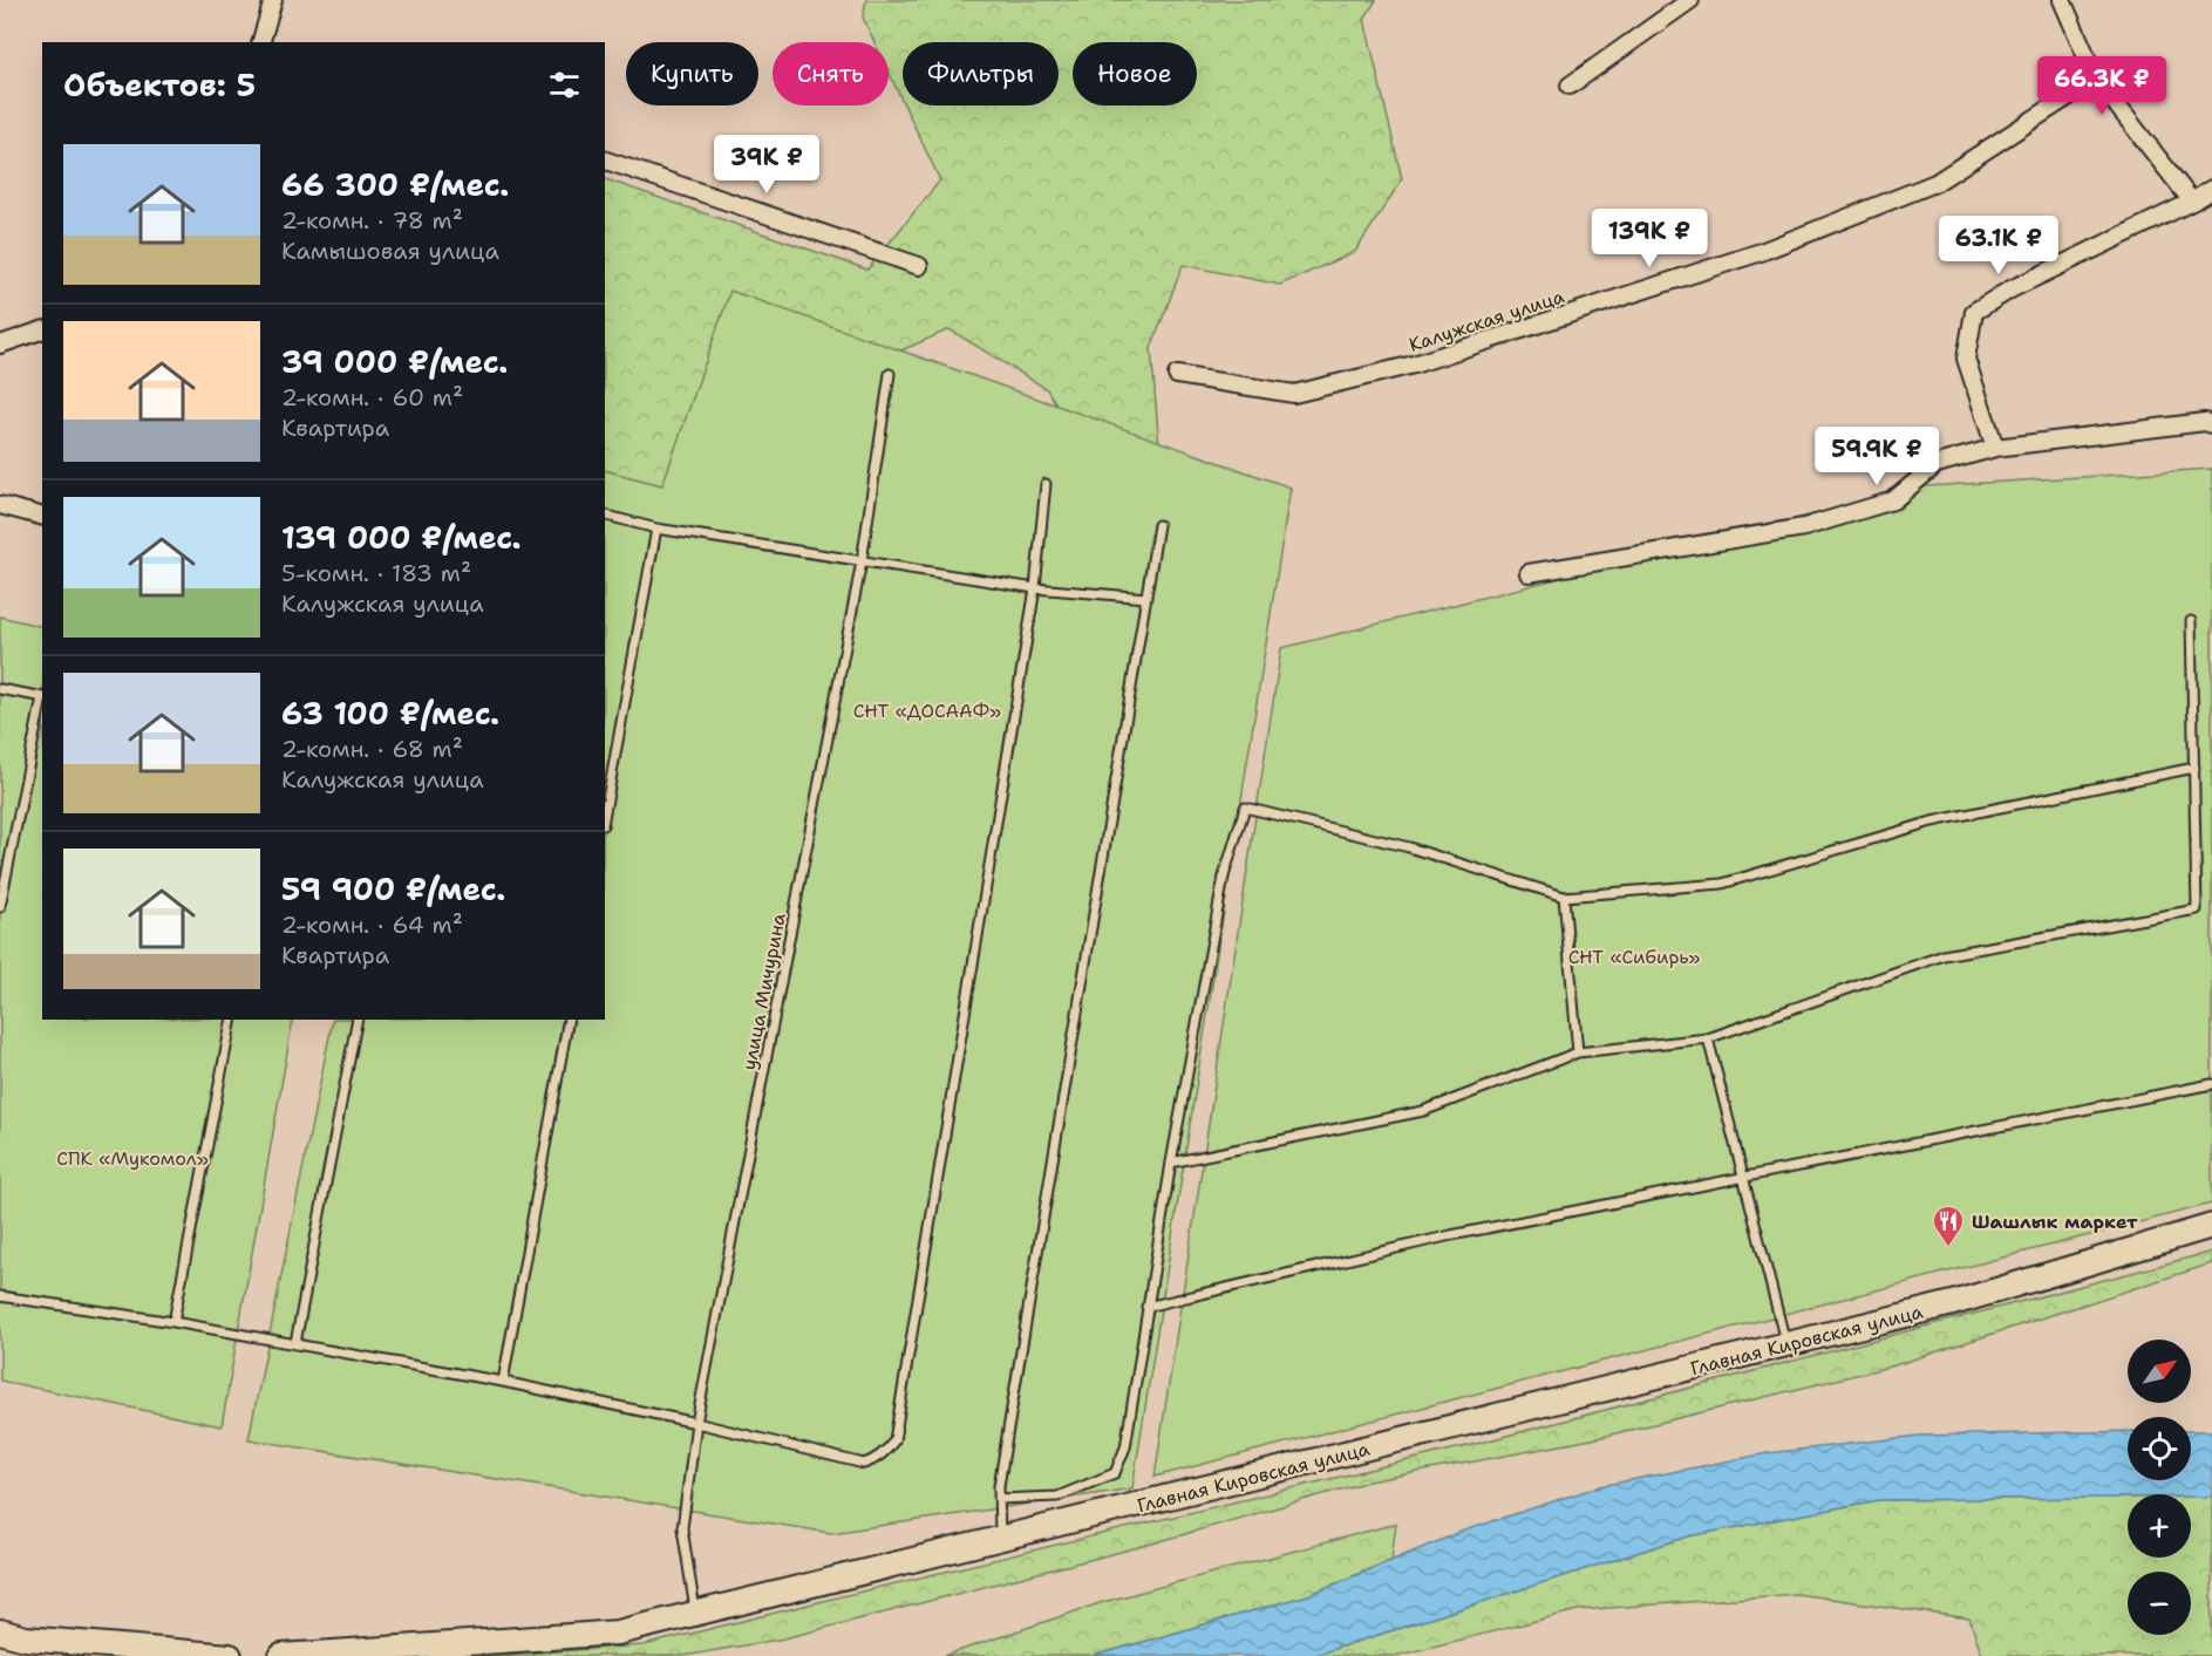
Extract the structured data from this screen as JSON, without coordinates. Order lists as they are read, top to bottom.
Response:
{
  "streets": {
    "main road": ["Главная Кировская улица"],
    "street": ["Калужская улица"],
    "lane": ["улица Мичурина"]
  },
  "crossings": [
    ["улица Мичурина", "Главная Кировская улица"]
  ],
  "parks": ["СНТ «ДОСААФ»", "СНТ «Сибирь»", "СПК «Мукомол»"],
  "places": {
    "restaurant": ["Шашлык маркет"]
  },
  "north": "top right",
  "page": {
    "chip": [
      "Купить",
      "Снять",
      "Фильтры",
      "Новое"
    ],
    "heading": "Объектов: 5",
    "price": [
      "66.3K ₽",
      "39K ₽",
      "139K ₽",
      "63.1K ₽",
      "59.9K ₽"
    ],
    "list": [
      {
        "name": "66 300 ₽/мес.",
        "note": "2-комн. · 78 m² · Камышовая улица"
      },
      {
        "name": "39 000 ₽/мес.",
        "note": "2-комн. · 60 m² · Квартира"
      },
      {
        "name": "139 000 ₽/мес.",
        "note": "5-комн. · 183 m² · Калужская улица"
      },
      {
        "name": "63 100 ₽/мес.",
        "note": "2-комн. · 68 m² · Калужская улица"
      },
      {
        "name": "59 900 ₽/мес.",
        "note": "2-комн. · 64 m² · Квартира"
      }
    ],
    "map_buttons": ["+", "−"]
  }
}
